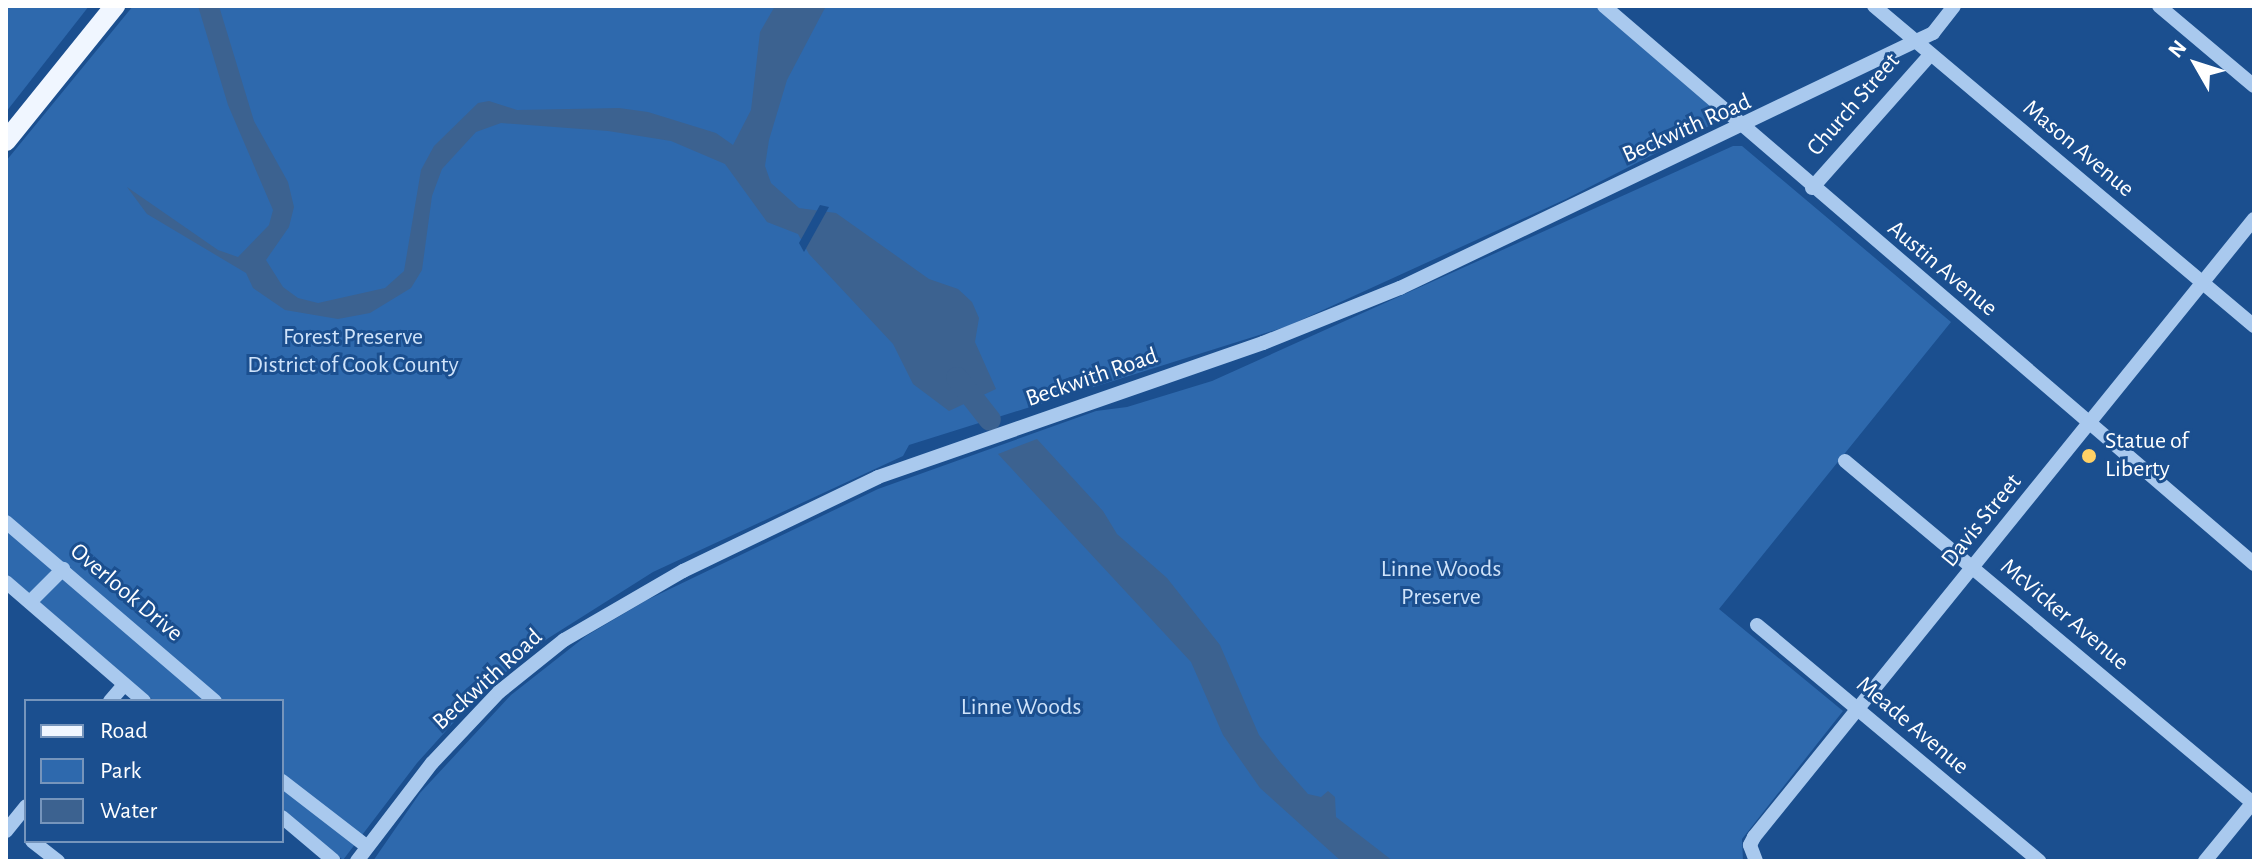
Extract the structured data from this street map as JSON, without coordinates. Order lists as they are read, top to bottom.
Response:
{
  "streets": {
    "street": [
      "Church Street",
      "Beckwith Road",
      "Mason Avenue",
      "Austin Avenue",
      "Davis Street",
      "Overlook Drive",
      "McVicker Avenue",
      "Meade Avenue"
    ]
  },
  "crossings": [
    ["Church Street", "Beckwith Road"],
    ["Church Street", "Mason Avenue"],
    ["Church Street", "Austin Avenue"],
    ["Beckwith Road", "Mason Avenue"],
    ["Beckwith Road", "Austin Avenue"],
    ["Mason Avenue", "Davis Street"],
    ["Austin Avenue", "Davis Street"],
    ["Davis Street", "McVicker Avenue"],
    ["Davis Street", "Meade Avenue"]
  ],
  "parks": ["Forest Preserve District of Cook County", "Linne Woods Preserve", "Linne Woods"],
  "places": ["Statue of Liberty"],
  "legend": ["Road", "Park", "Water"],
  "north": "top left"
}
